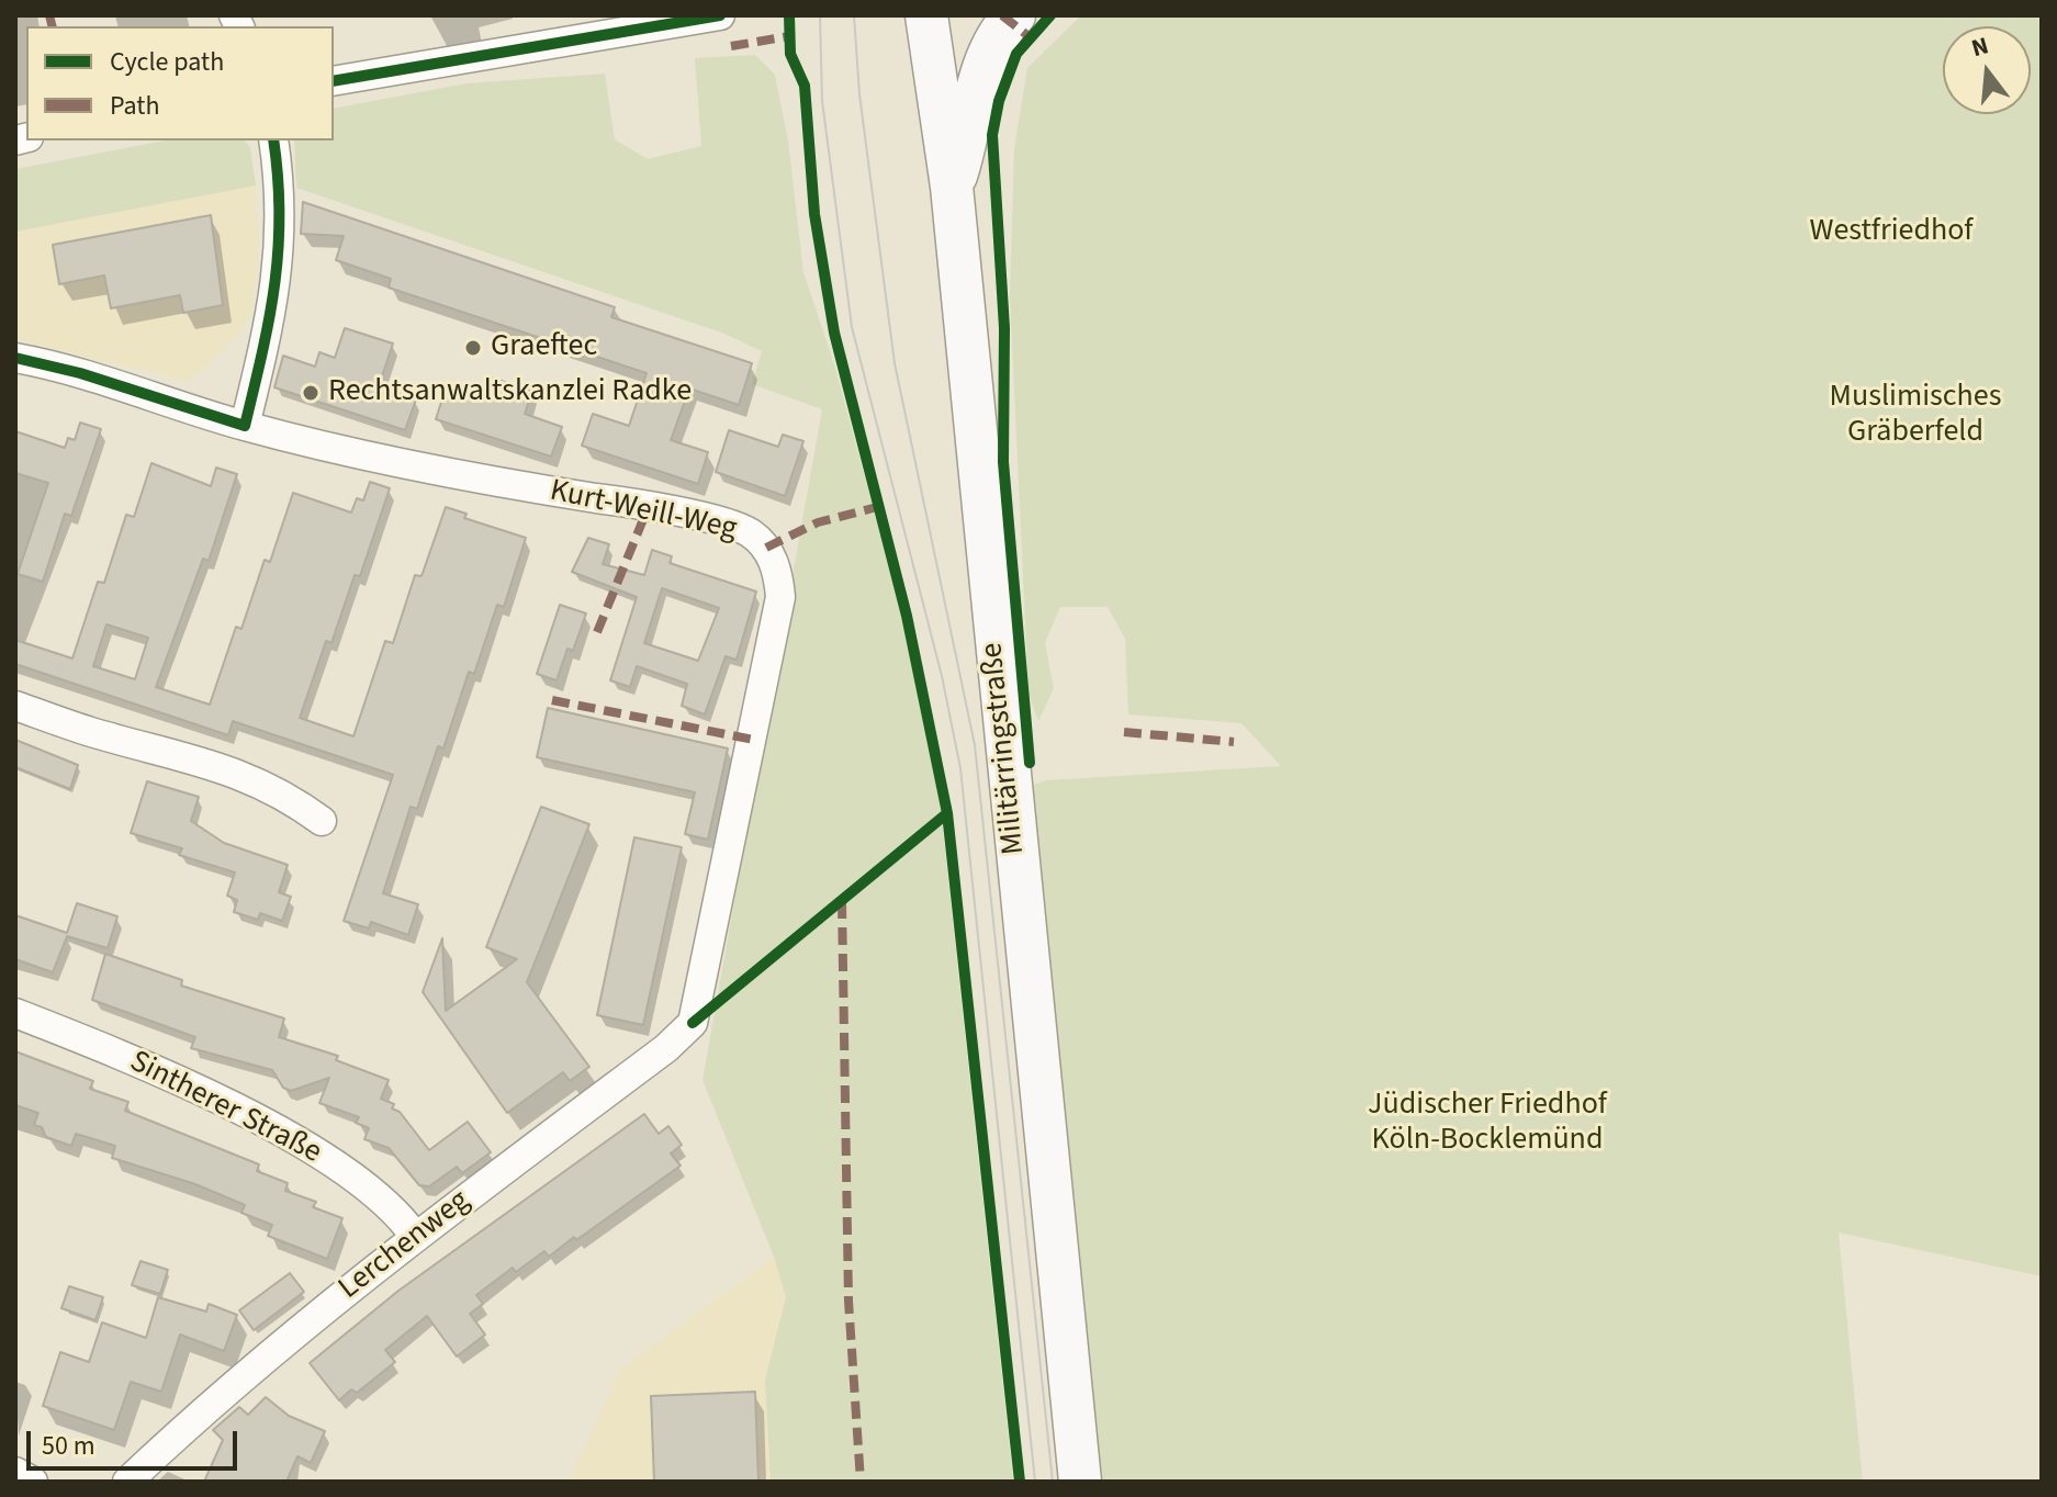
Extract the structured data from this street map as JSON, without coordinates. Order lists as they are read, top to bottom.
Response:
{
  "streets": {
    "main road": ["Militärringstraße"],
    "street": ["Kurt-Weill-Weg", "Sintherer Straße", "Lerchenweg"]
  },
  "crossings": [
    ["Kurt-Weill-Weg", "Lerchenweg"],
    ["Sintherer Straße", "Lerchenweg"]
  ],
  "parks": ["Westfriedhof", "Muslimisches Gräberfeld", "Jüdischer Friedhof Köln-Bocklemünd"],
  "places": ["Graeftec", "Rechtsanwaltskanzlei Radke"],
  "legend": ["Cycle path", "Path"],
  "scale_bar": "50 m",
  "north": "top"
}
